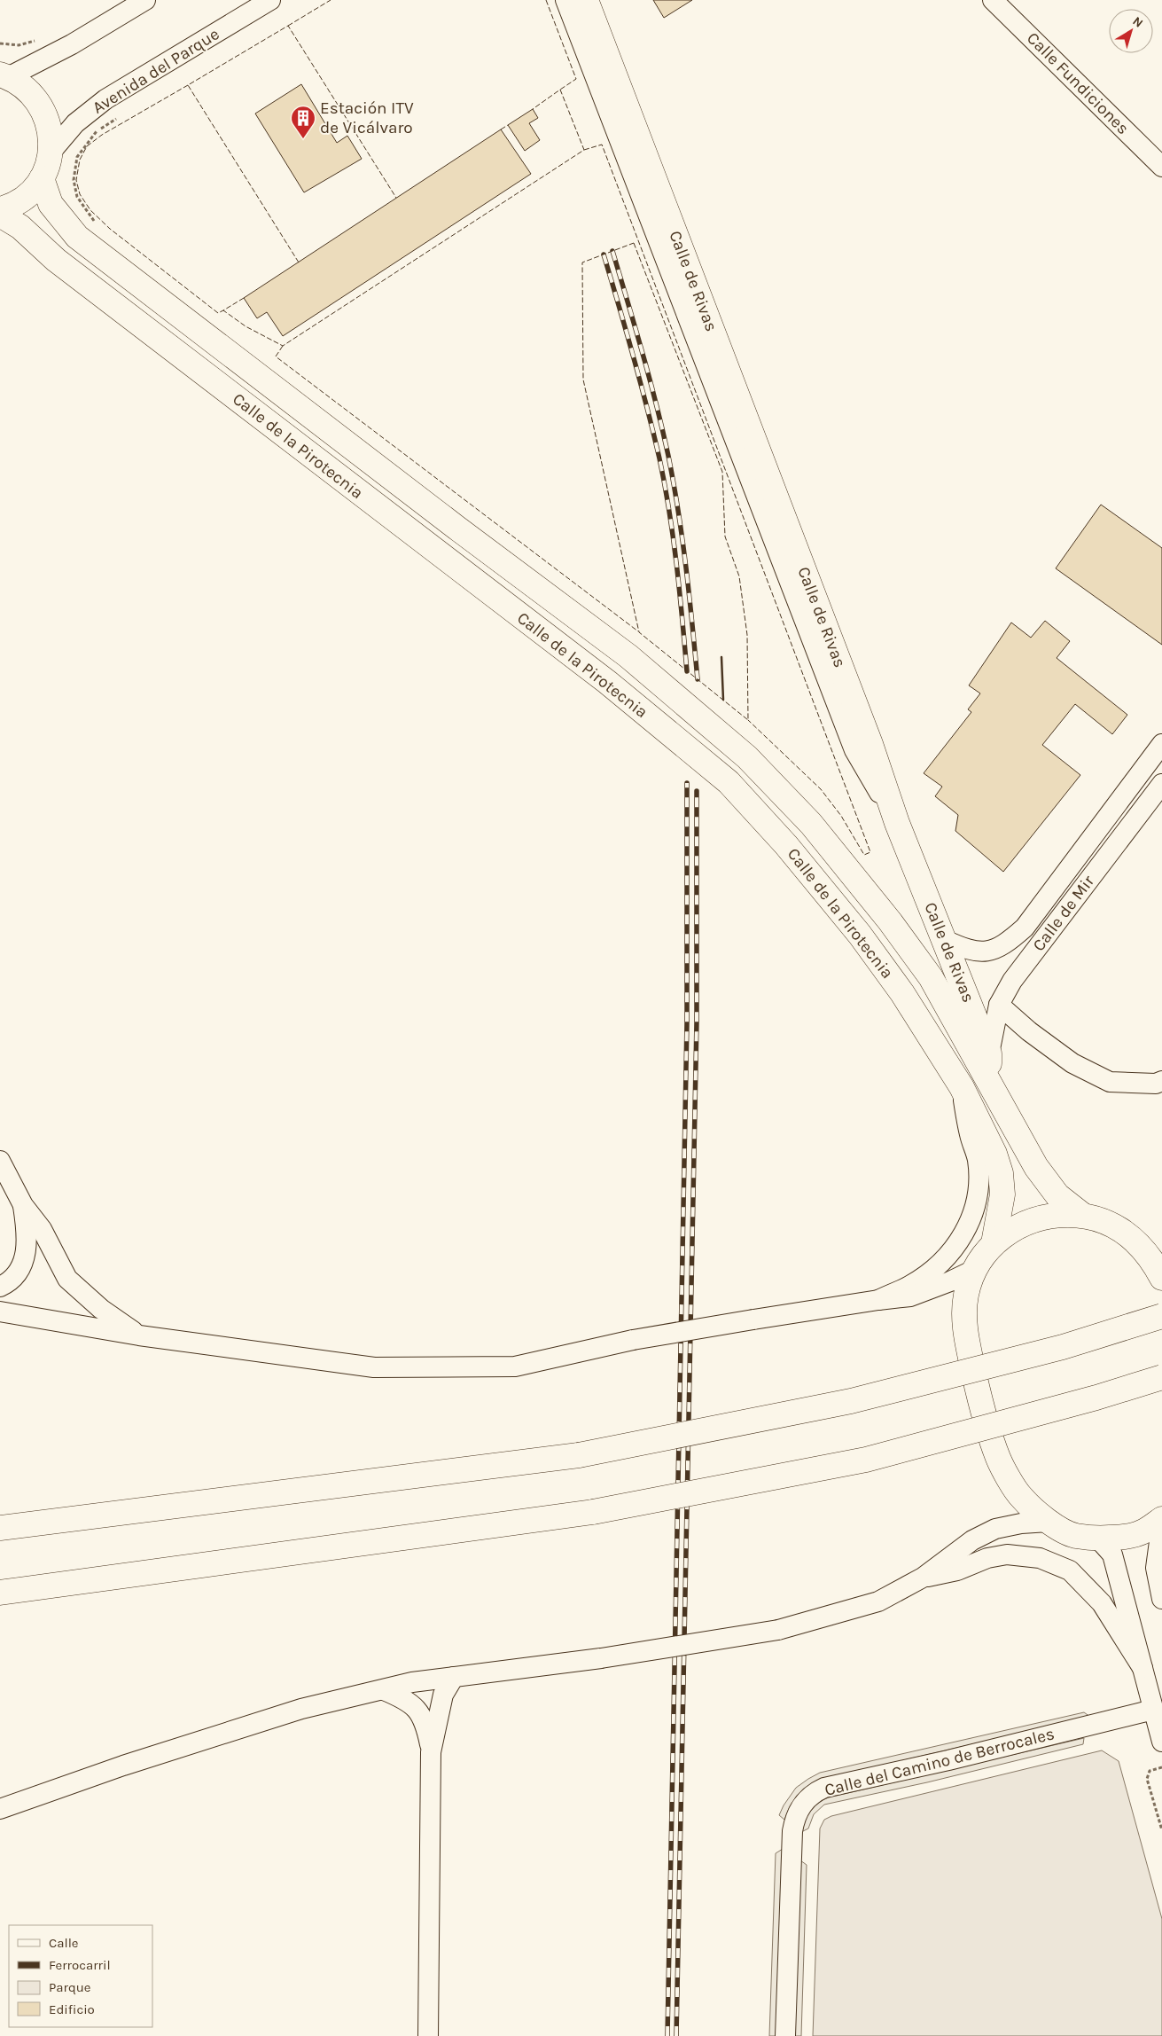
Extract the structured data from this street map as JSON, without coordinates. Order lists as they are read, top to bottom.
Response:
{
  "streets": {
    "main road": ["Calle de Rivas", "Calle de la Pirotecnia"],
    "street": [
      "Avenida del Parque",
      "Calle Fundiciones",
      "Calle de Mir",
      "Calle del Camino de Berrocales"
    ]
  },
  "crossings": [
    ["Calle de Rivas", "Calle de la Pirotecnia"],
    ["Calle de Rivas", "Calle de Mir"]
  ],
  "places": {
    "building": ["Estación ITV de Vicálvaro"]
  },
  "legend": [
    "Calle",
    "Ferrocarril",
    "Parque",
    "Edificio"
  ],
  "north": "top right"
}
